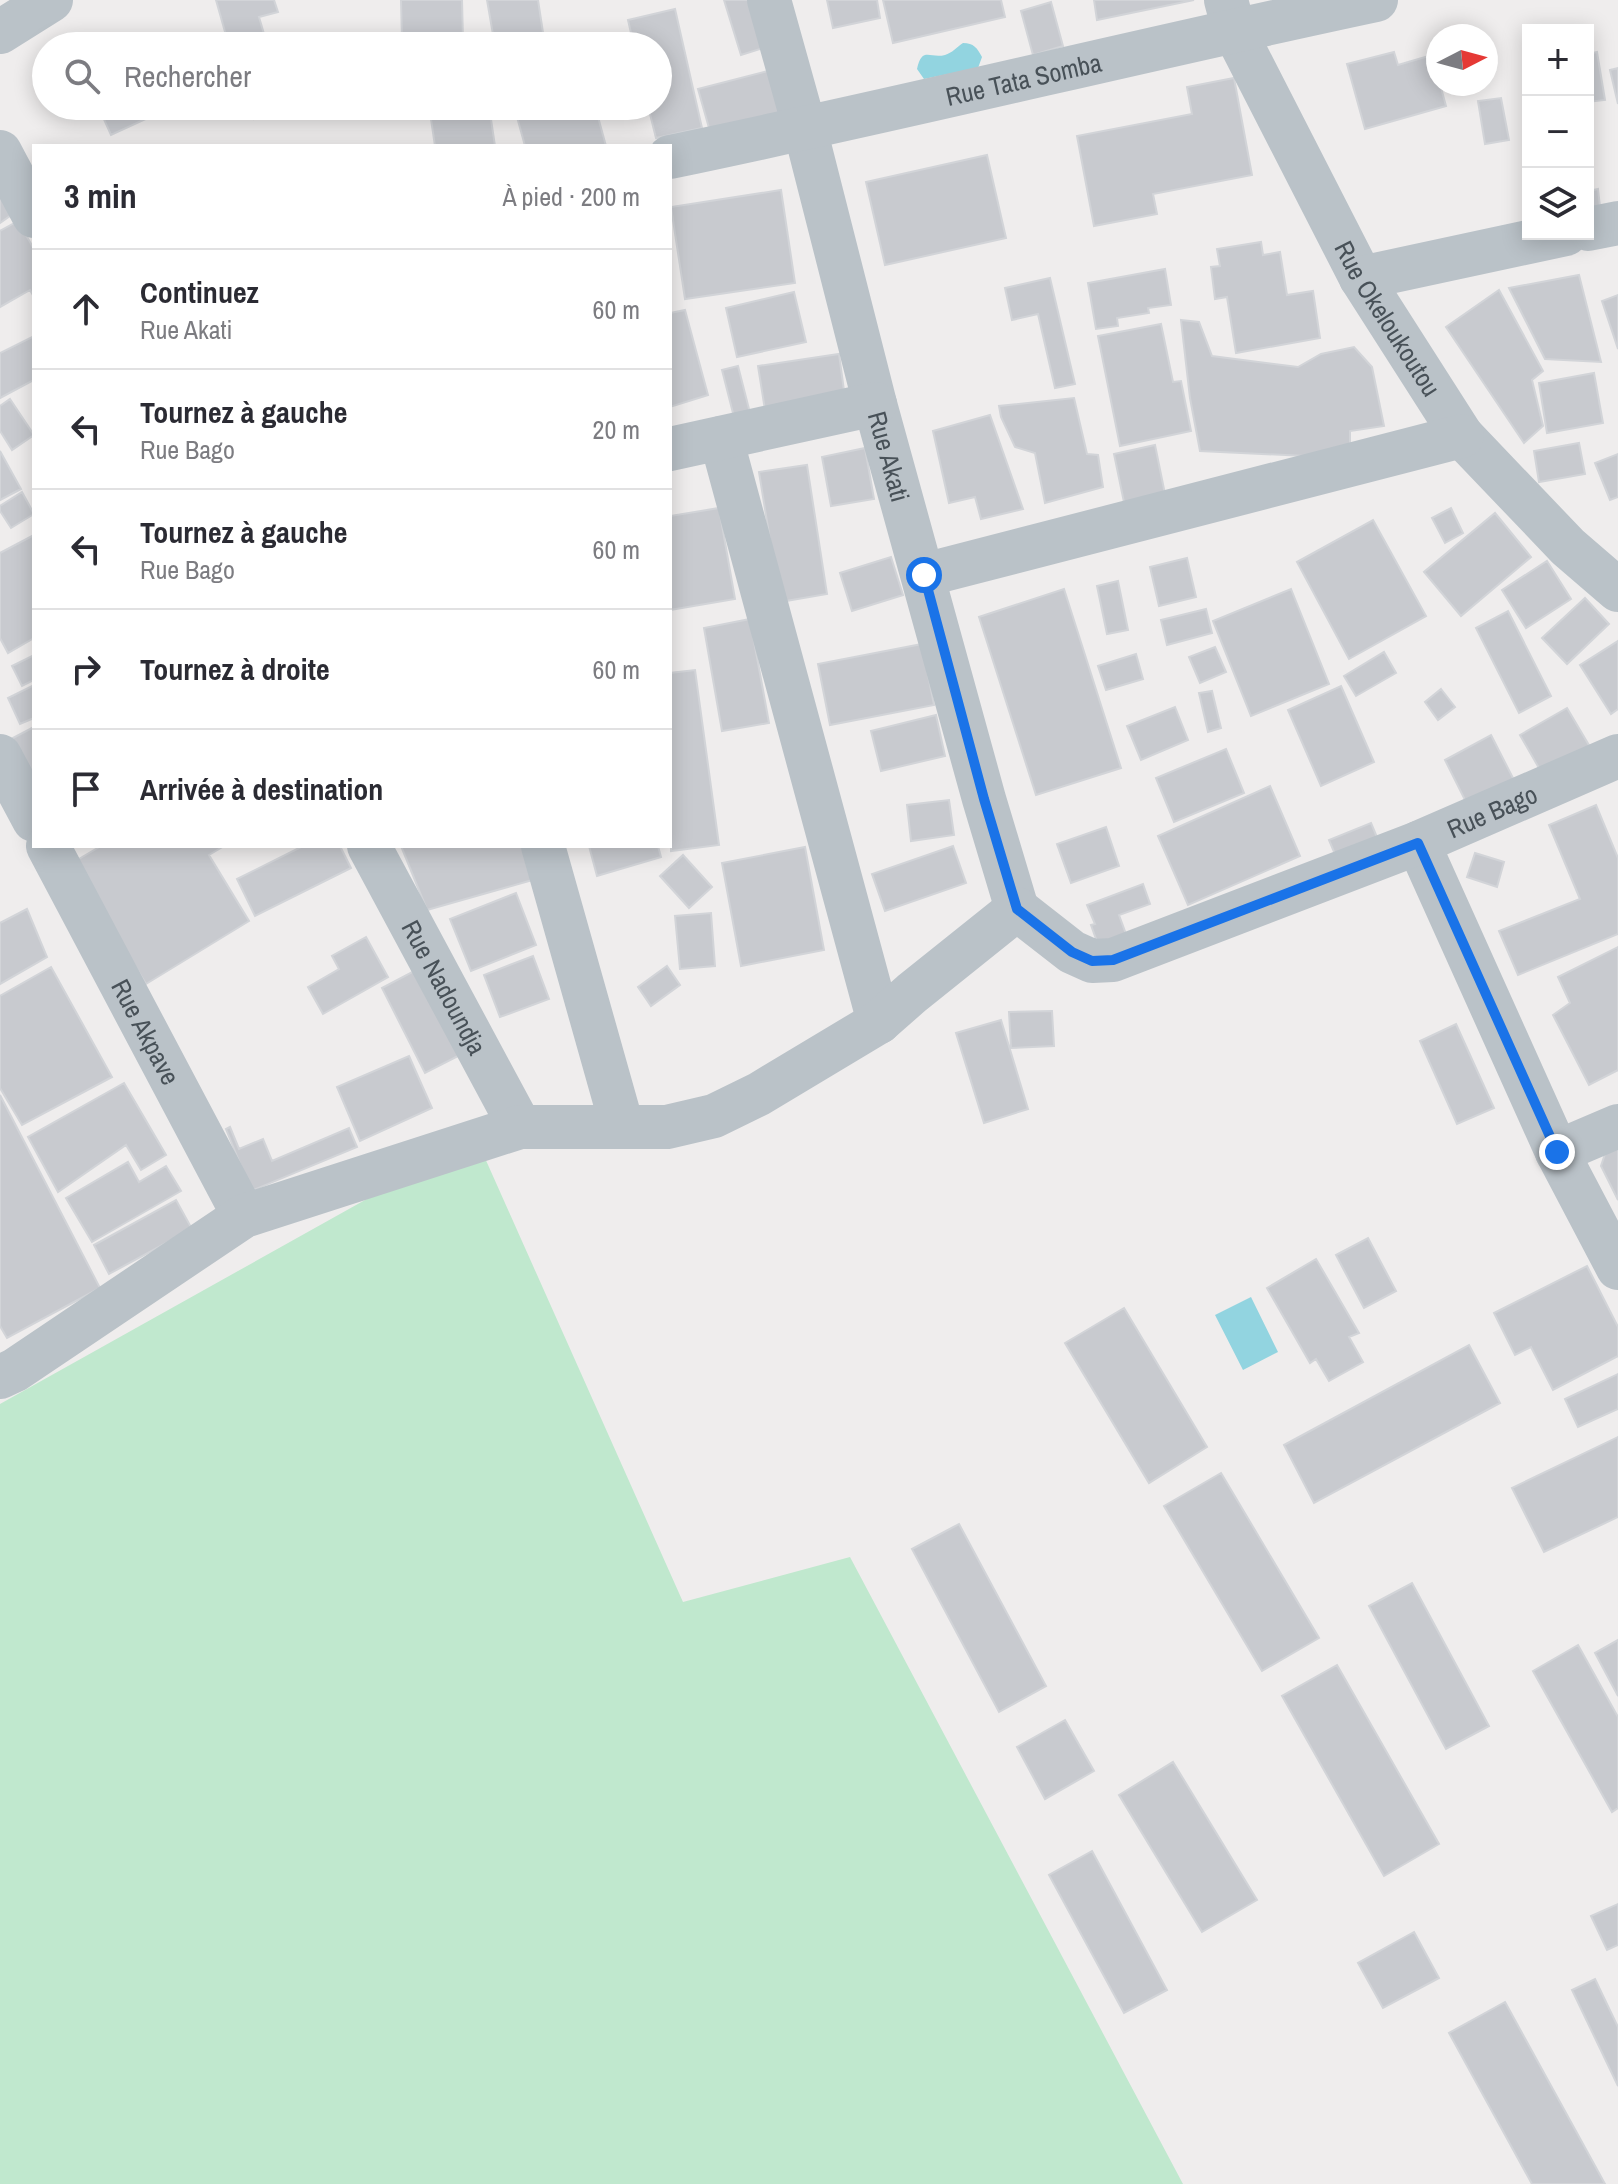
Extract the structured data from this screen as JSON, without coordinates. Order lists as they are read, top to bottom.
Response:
{
  "streets": {
    "street": [
      "Rue Tata Somba",
      "Rue Okeloukoutou",
      "Rue Akati",
      "Rue Bago",
      "Rue Nadoundja",
      "Rue Akpave"
    ]
  },
  "crossings": [
    ["Rue Tata Somba", "Rue Okeloukoutou"],
    ["Rue Tata Somba", "Rue Akati"],
    ["Rue Akati", "Rue Bago"]
  ],
  "north": "right",
  "page": {
    "map_buttons": ["+", "−"],
    "search": "Rechercher",
    "heading": ["3 min", "À pied · 200 m"],
    "list": [
      ["Continuez", "Rue Akati", "60 m"],
      ["Tournez à gauche", "Rue Bago", "20 m"],
      ["Tournez à gauche", "Rue Bago", "60 m"],
      ["Tournez à droite", "60 m"],
      "Arrivée à destination"
    ]
  }
}
